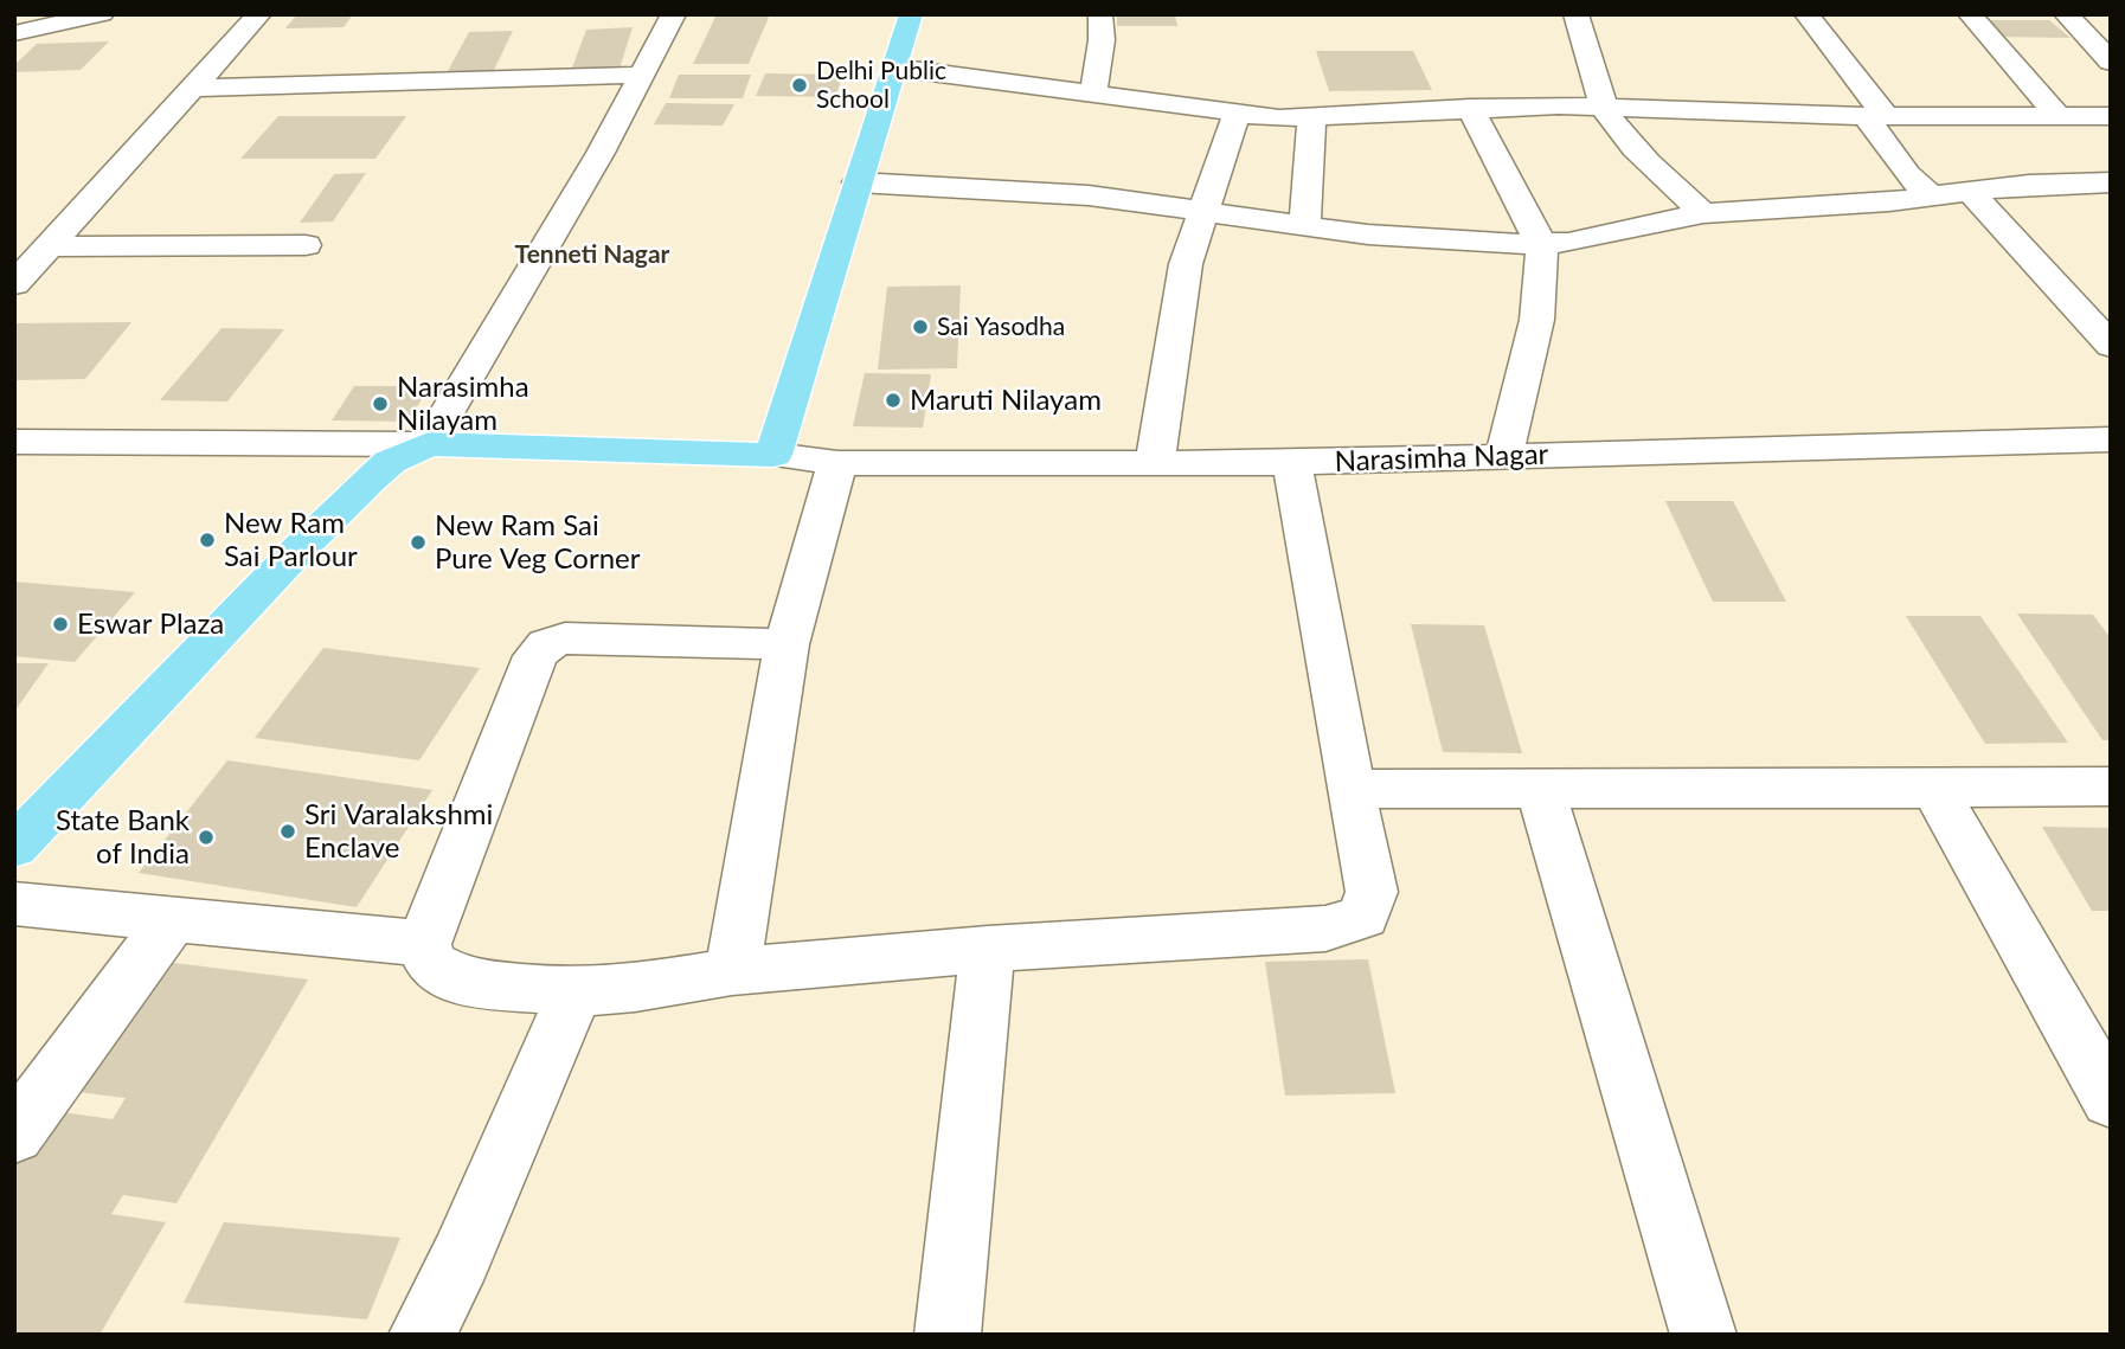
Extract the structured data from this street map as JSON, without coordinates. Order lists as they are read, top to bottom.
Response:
{
  "streets": {
    "street": ["Narasimha Nagar"]
  },
  "districts": ["Tenneti Nagar"],
  "places": [
    "Delhi Public School",
    "Sai Yasodha",
    "Maruti Nilayam",
    "Narasimha Nilayam",
    "New Ram Sai Parlour",
    "New Ram Sai Pure Veg Corner",
    "Eswar Plaza",
    "Sri Varalakshmi Enclave",
    "State Bank of India"
  ]
}
